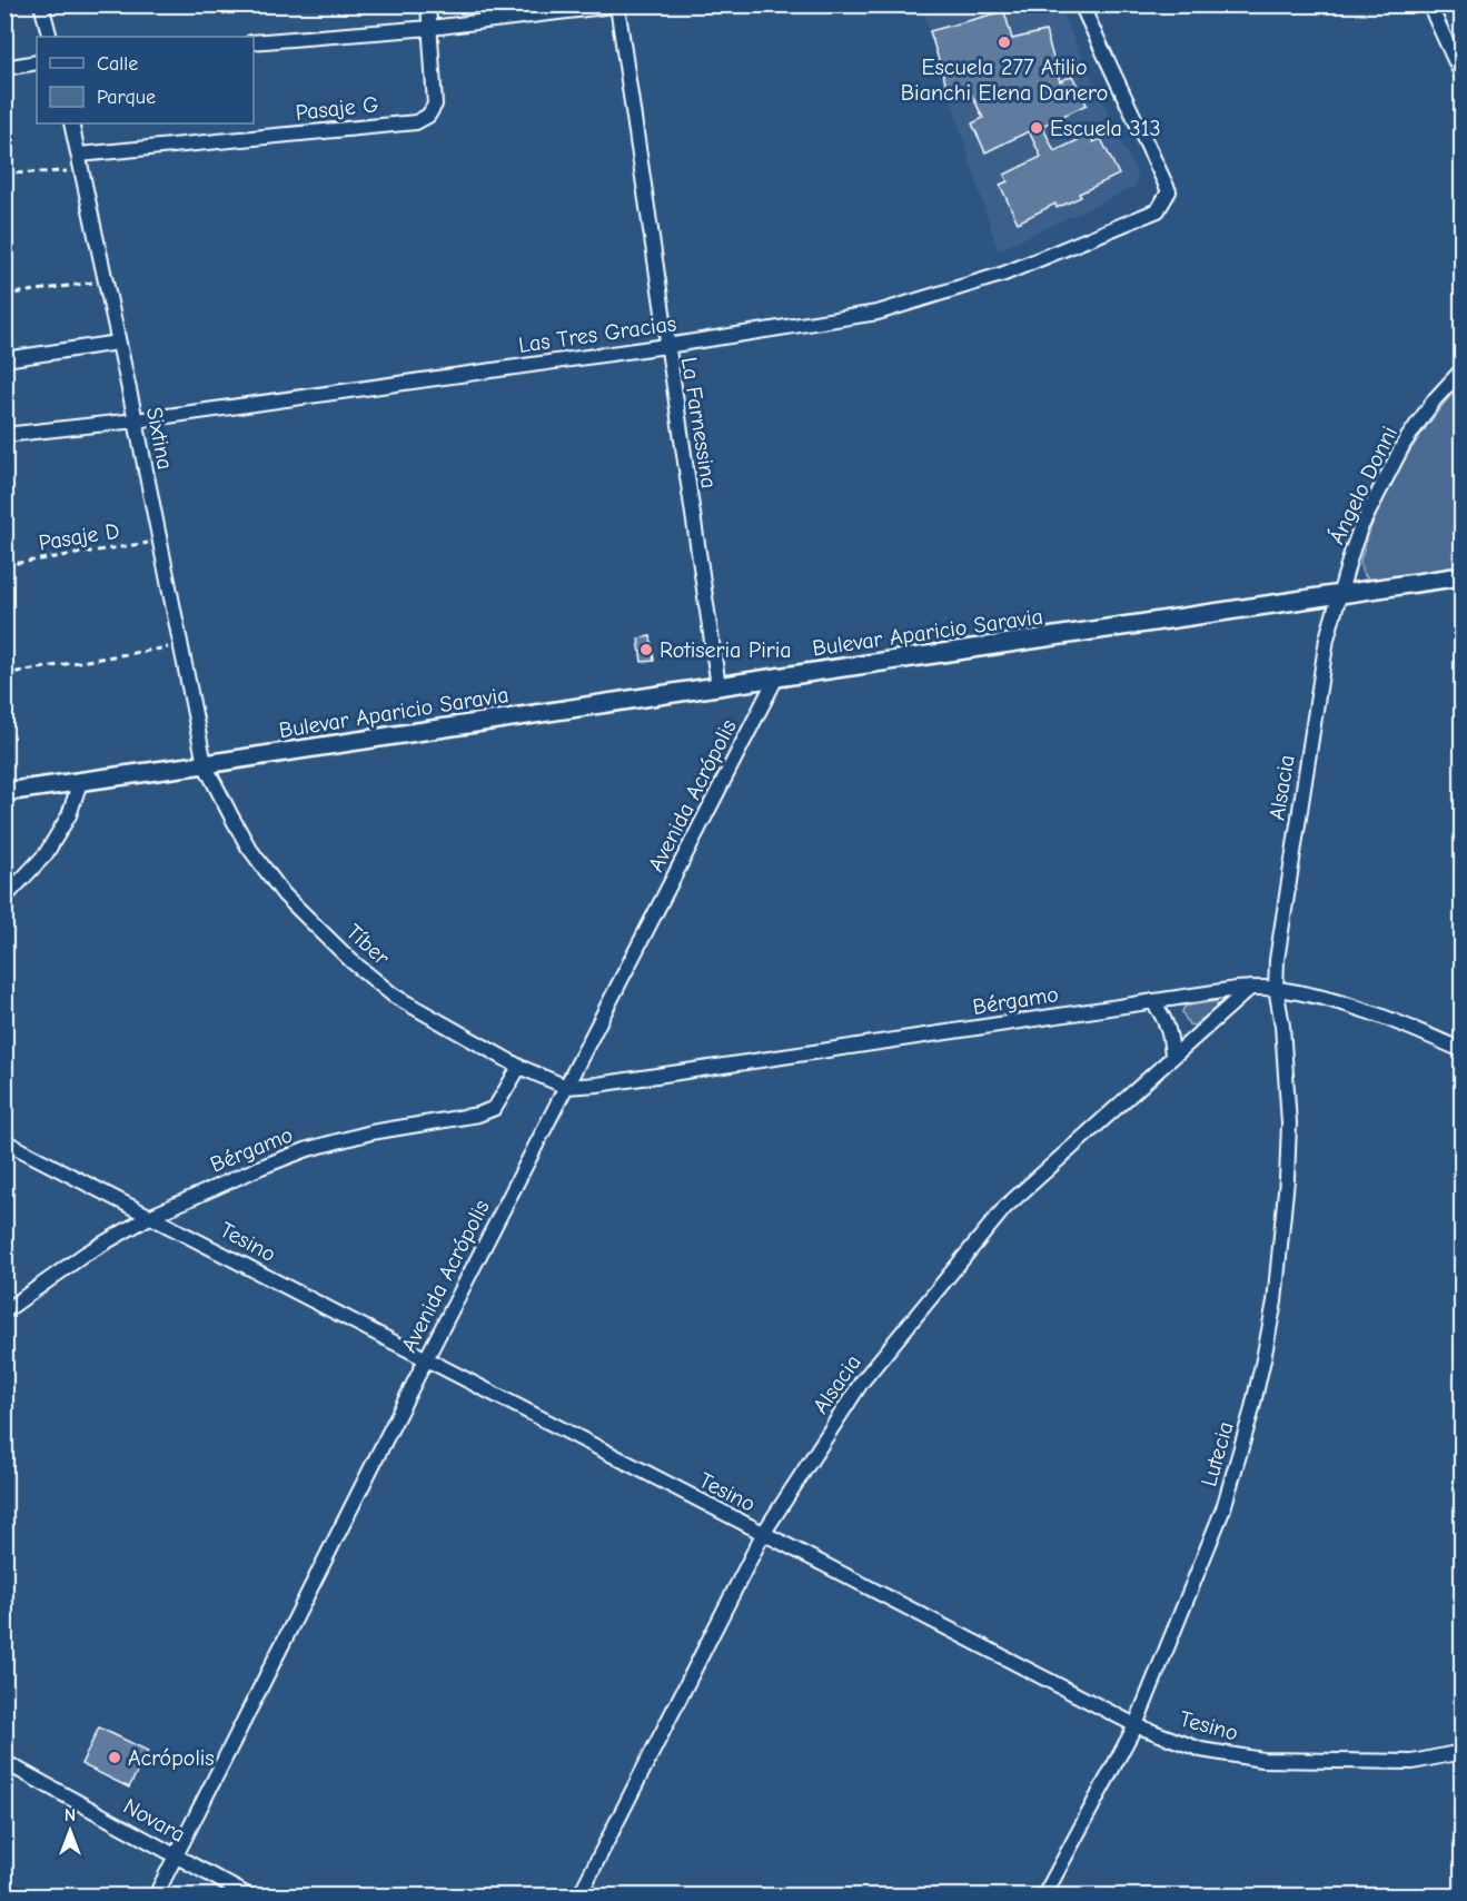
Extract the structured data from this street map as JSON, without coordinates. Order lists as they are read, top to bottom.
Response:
{
  "streets": {
    "street": [
      "Pasaje G",
      "Las Tres Gracias",
      "La Farnessina",
      "Sixtina",
      "Ángelo Donni",
      "Bulevar Aparicio Saravia",
      "Alsacia",
      "Avenida Acrópolis",
      "Tíber",
      "Bérgamo",
      "Tesino",
      "Lutecia",
      "Novara"
    ],
    "path": ["Pasaje D"]
  },
  "crossings": [
    ["Pasaje G", "Sixtina"],
    ["Las Tres Gracias", "La Farnessina"],
    ["Las Tres Gracias", "Sixtina"],
    ["La Farnessina", "Bulevar Aparicio Saravia"],
    ["Sixtina", "Pasaje D"],
    ["Sixtina", "Bulevar Aparicio Saravia"],
    ["Sixtina", "Tíber"],
    ["Ángelo Donni", "Bulevar Aparicio Saravia"],
    ["Ángelo Donni", "Alsacia"],
    ["Bulevar Aparicio Saravia", "Alsacia"],
    ["Bulevar Aparicio Saravia", "Avenida Acrópolis"],
    ["Bulevar Aparicio Saravia", "Tíber"],
    ["Alsacia", "Bérgamo"],
    ["Alsacia", "Tesino"],
    ["Alsacia", "Lutecia"],
    ["Avenida Acrópolis", "Tíber"],
    ["Avenida Acrópolis", "Bérgamo"],
    ["Avenida Acrópolis", "Tesino"],
    ["Avenida Acrópolis", "Novara"],
    ["Tíber", "Bérgamo"],
    ["Bérgamo", "Tesino"],
    ["Bérgamo", "Lutecia"],
    ["Tesino", "Lutecia"]
  ],
  "places": [
    "Escuela 277 Atilio Bianchi Elena Danero",
    "Escuela 313",
    "Rotiseria Piria",
    "Acrópolis"
  ],
  "legend": ["Calle", "Parque"],
  "north": "top"
}
